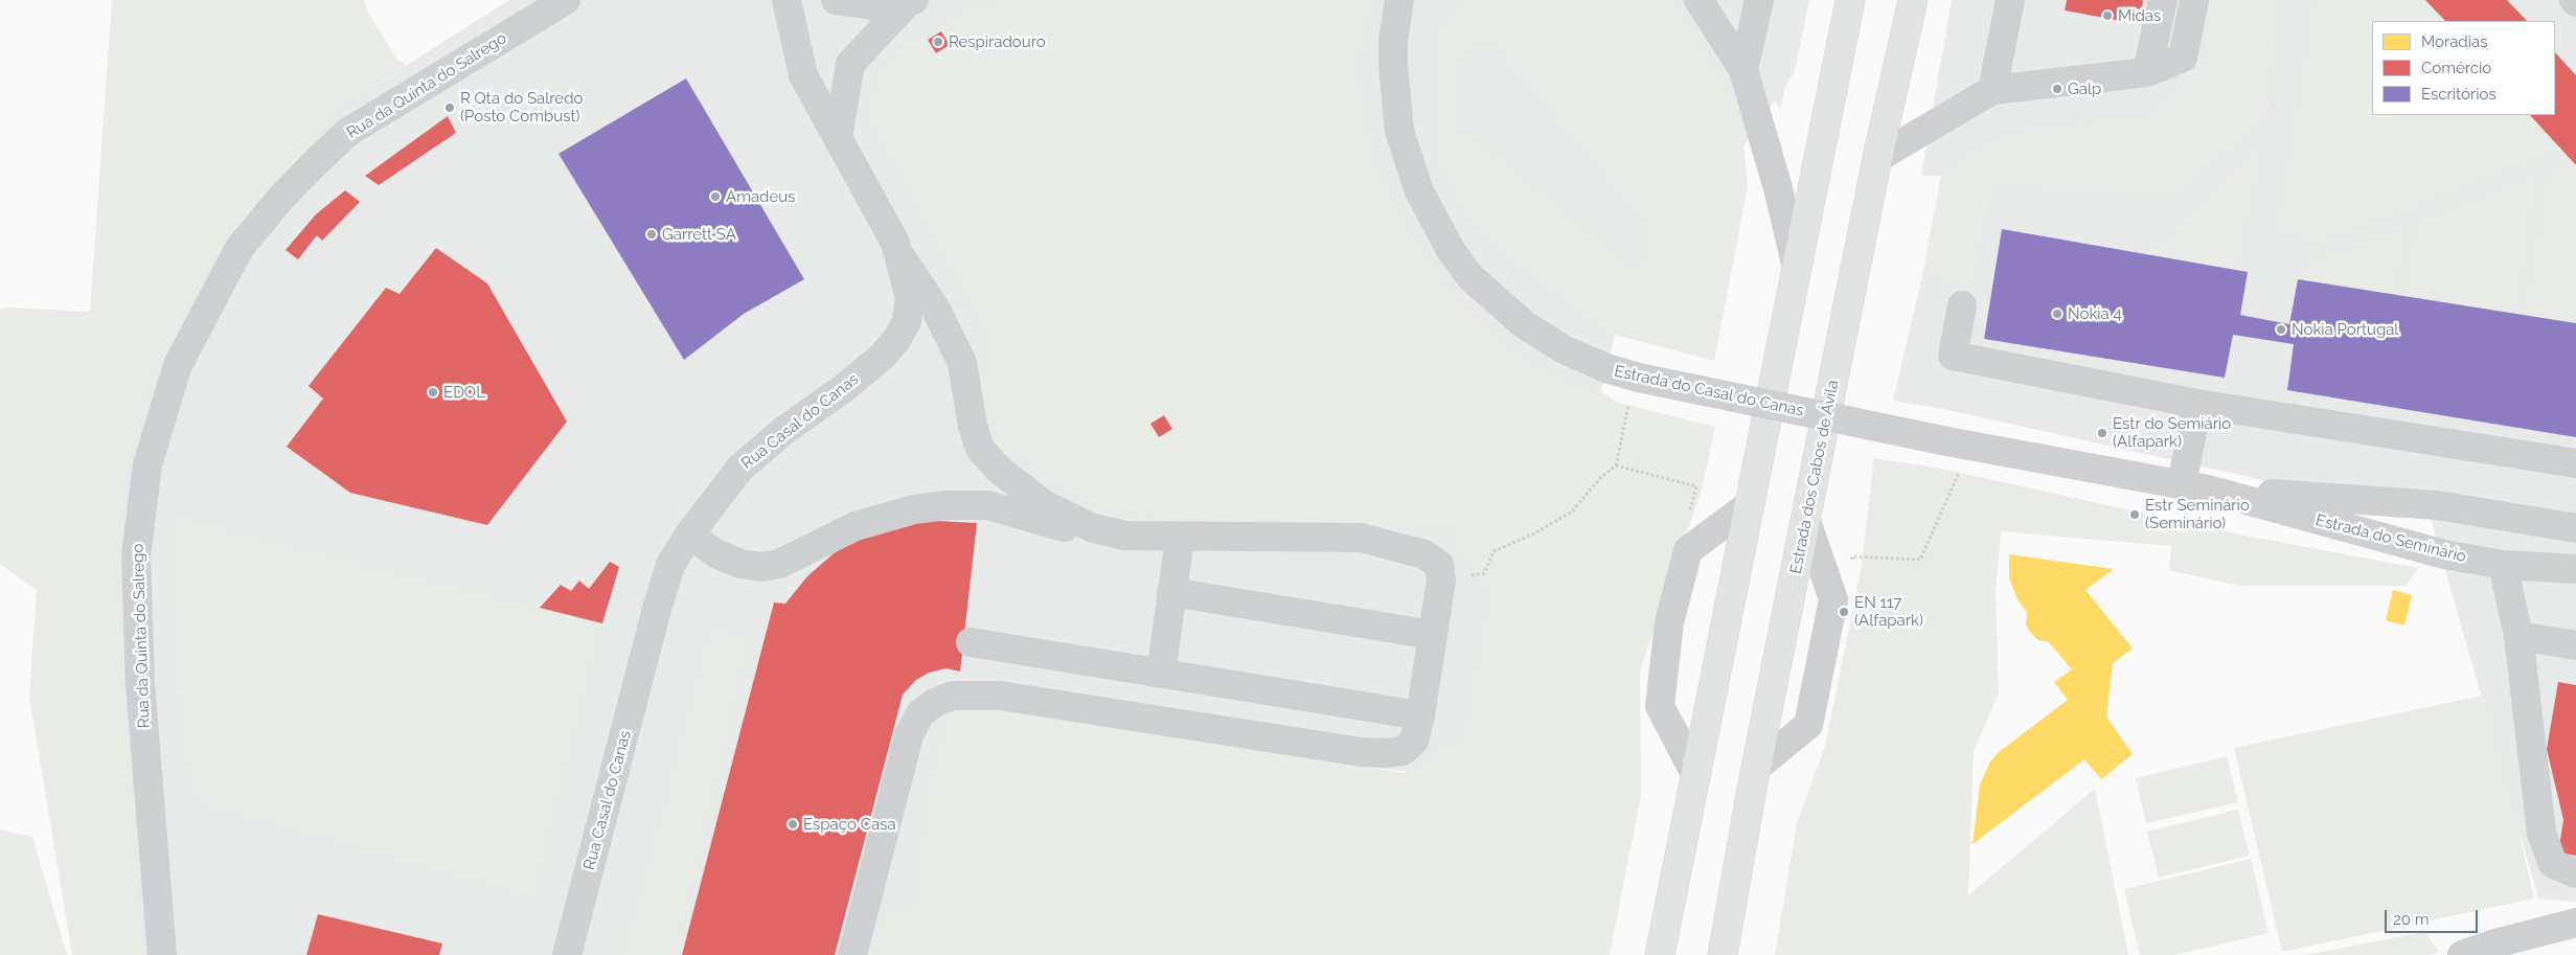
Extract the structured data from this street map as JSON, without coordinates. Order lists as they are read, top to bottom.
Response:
{
  "streets": {
    "highway": ["Estrada dos Cabos de Ávila"],
    "street": [
      "Rua da Quinta do Salrego",
      "Estrada do Casal do Canas",
      "Rua Casal do Canas",
      "Estrada do Seminário"
    ]
  },
  "crossings": [
    ["Estrada do Casal do Canas", "Estrada do Seminário"]
  ],
  "places": [
    "Midas",
    "Respiradouro",
    "Galp",
    "R Qta do Salredo (Posto Combust)",
    "Amadeus",
    "Garrett SA",
    "Nokia 4",
    "Nokia Portugal",
    "EDOL",
    "Estr do Semiário (Alfapark)",
    "Estr Seminário (Seminário)",
    "EN 117 (Alfapark)",
    "Espaço Casa"
  ],
  "legend": ["Moradias", "Comércio", "Escritórios"],
  "scale_bar": "20 m"
}
